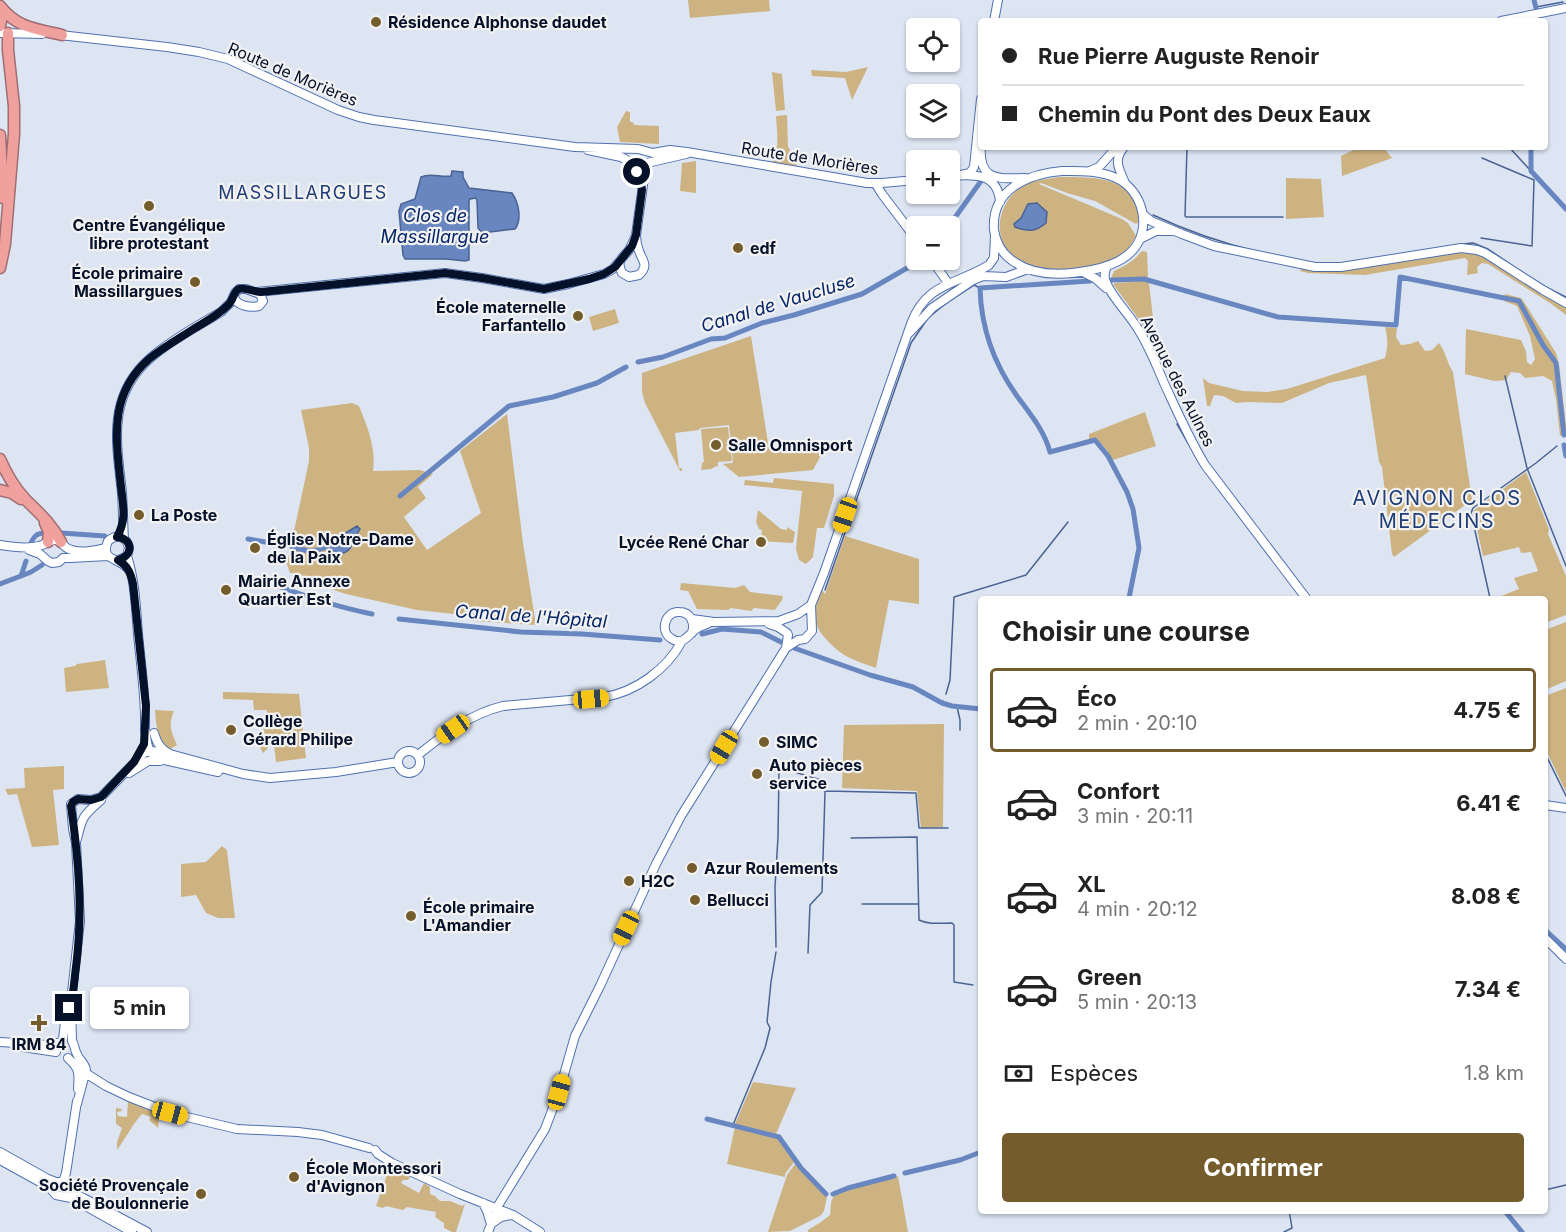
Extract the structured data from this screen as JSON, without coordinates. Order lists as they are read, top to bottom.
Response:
{
  "streets": {
    "main road": ["Route de Morières", "Avenue des Aulnes"]
  },
  "districts": ["MASSILLARGUES", "AVIGNON CLOS MÉDECINS"],
  "water": ["Clos de Massillargue", "Canal de Vaucluse", "Canal de l'Hôpital"],
  "places": {
    "other": [
      "Résidence Alphonse daudet",
      "Centre Évangélique libre protestant",
      "edf",
      "École primaire Massillargues",
      "École maternelle Farfantello",
      "Salle Omnisport",
      "La Poste",
      "Lycée René Char",
      "Église Notre-Dame de la Paix",
      "Mairie Annexe Quartier Est",
      "Collège Gérard Philipe",
      "SIMC",
      "Auto pièces service",
      "Azur Roulements",
      "H2C",
      "Bellucci",
      "École primaire L'Amandier",
      "École Montessori d'Avignon",
      "Société Provençale de Boulonnerie"
    ],
    "health": ["IRM 84"]
  },
  "page": {
    "map_buttons": ["+", "−"],
    "banner": ["Rue Pierre Auguste Renoir", "Chemin du Pont des Deux Eaux"],
    "heading": "Choisir une course",
    "list": [
      {
        "name": "Éco",
        "note": "2 min · 20:10",
        "value": "4.75 €"
      },
      {
        "name": "Confort",
        "note": "3 min · 20:11",
        "value": "6.41 €"
      },
      {
        "name": "XL",
        "note": "4 min · 20:12",
        "value": "8.08 €"
      },
      {
        "name": "Green",
        "note": "5 min · 20:13",
        "value": "7.34 €"
      }
    ],
    "bubble": "5 min",
    "pay": ["Espèces", "1.8 km"],
    "buttons": "Confirmer"
  }
}
